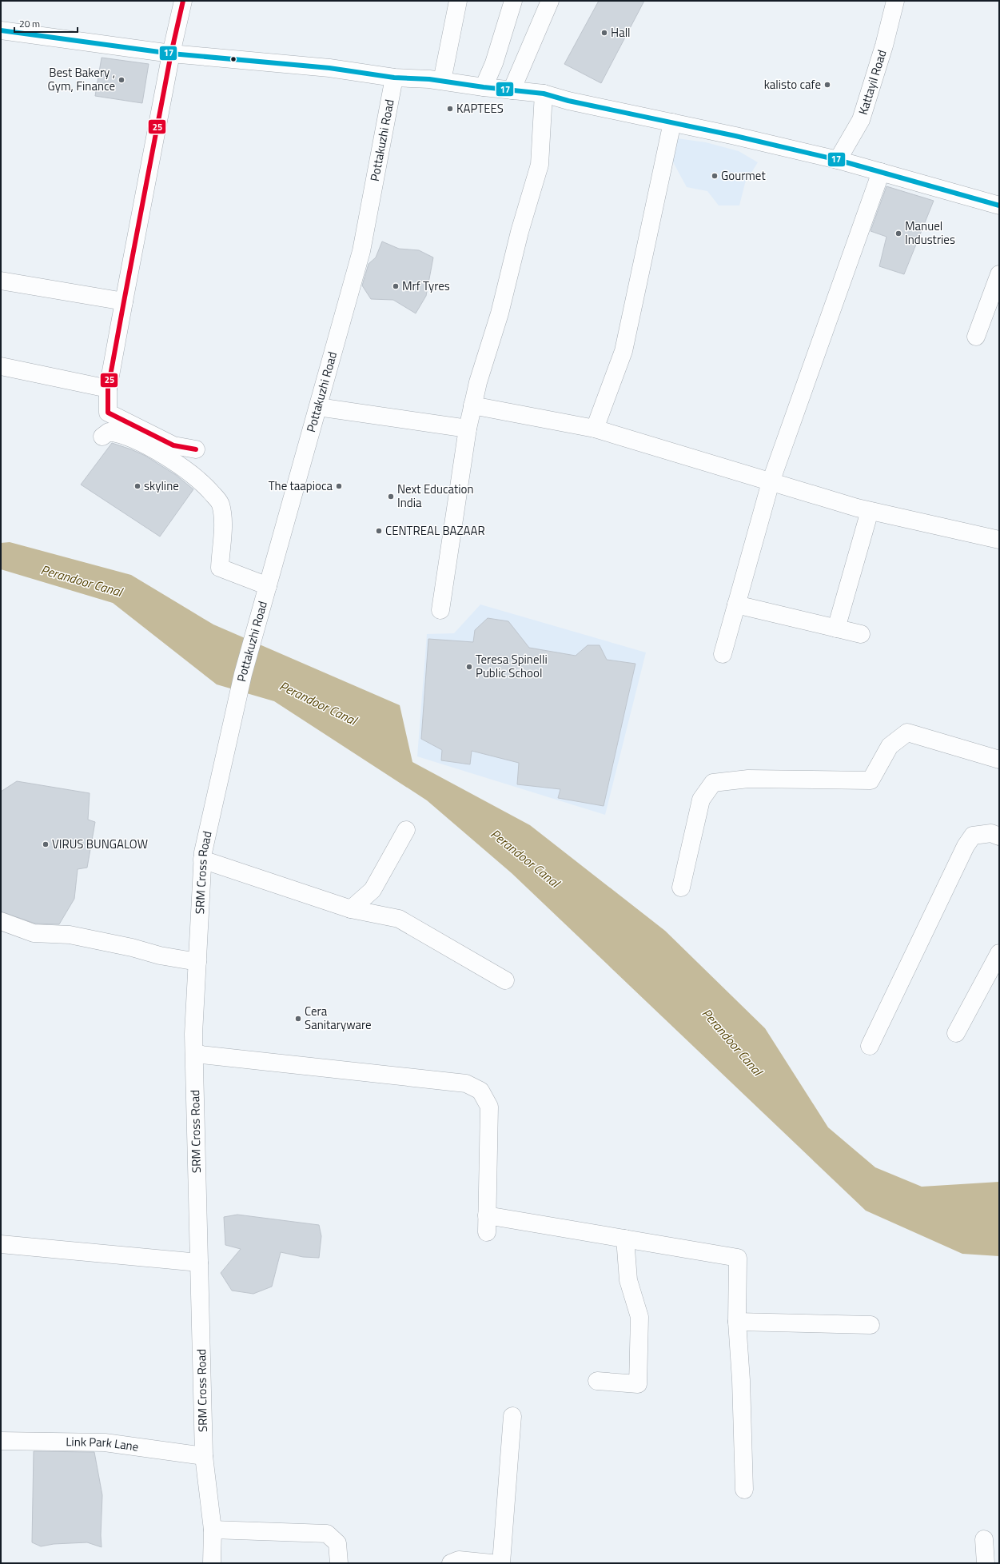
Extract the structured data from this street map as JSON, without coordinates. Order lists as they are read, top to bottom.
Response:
{
  "streets": {
    "street": [
      "Kattayil Road",
      "Pottakuzhi Road",
      "SRM Cross Road",
      "Link Park Lane"
    ]
  },
  "crossings": [
    ["Pottakuzhi Road", "SRM Cross Road"],
    ["SRM Cross Road", "Link Park Lane"]
  ],
  "water": ["Perandoor Canal"],
  "places": [
    "Hall",
    "Best Bakery , Gym, Finance",
    "kalisto cafe",
    "KAPTEES",
    "Gourmet",
    "Manuel Industries",
    "Mrf Tyres",
    "skyline",
    "The taapioca",
    "Next Education India",
    "CENTREAL BAZAAR",
    "Teresa Spinelli Public School",
    "VIRUS BUNGALOW",
    "Cera Sanitaryware"
  ],
  "lines": ["transit line 25", "transit line 17"],
  "scale_bar": "20 m"
}
